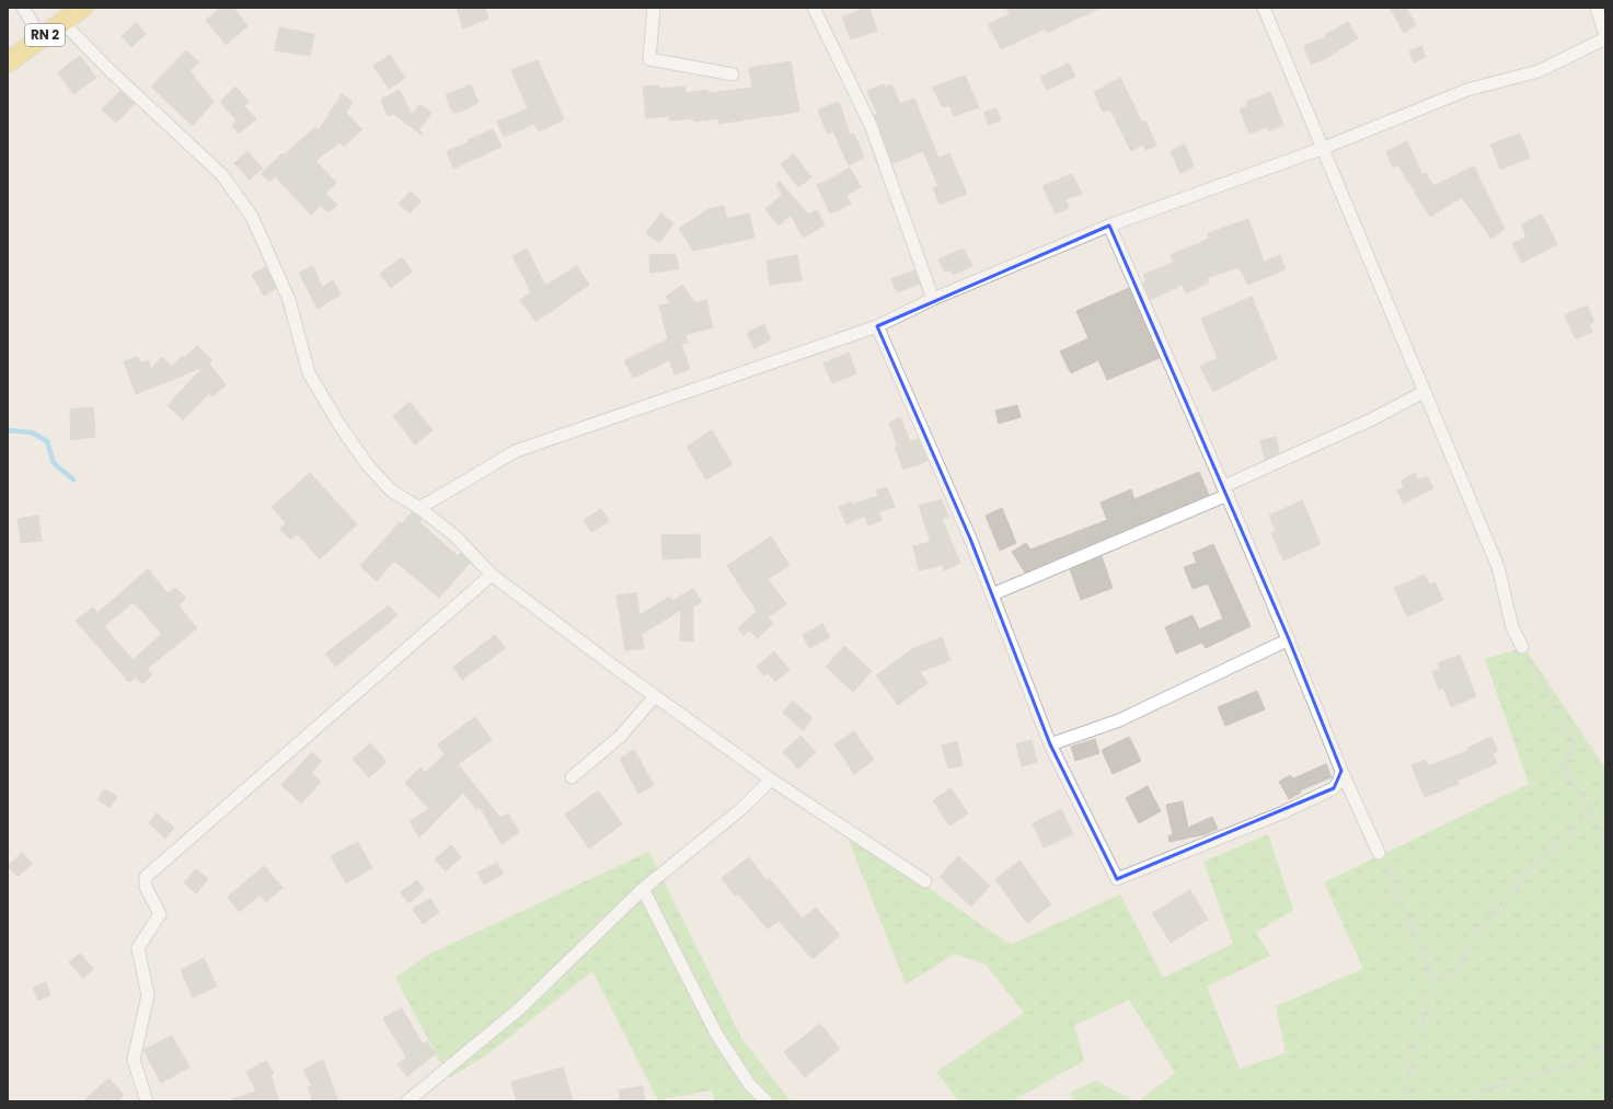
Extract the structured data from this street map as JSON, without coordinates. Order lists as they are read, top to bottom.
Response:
{
  "streets": {
    "main road": ["RN 2"]
  }
}
